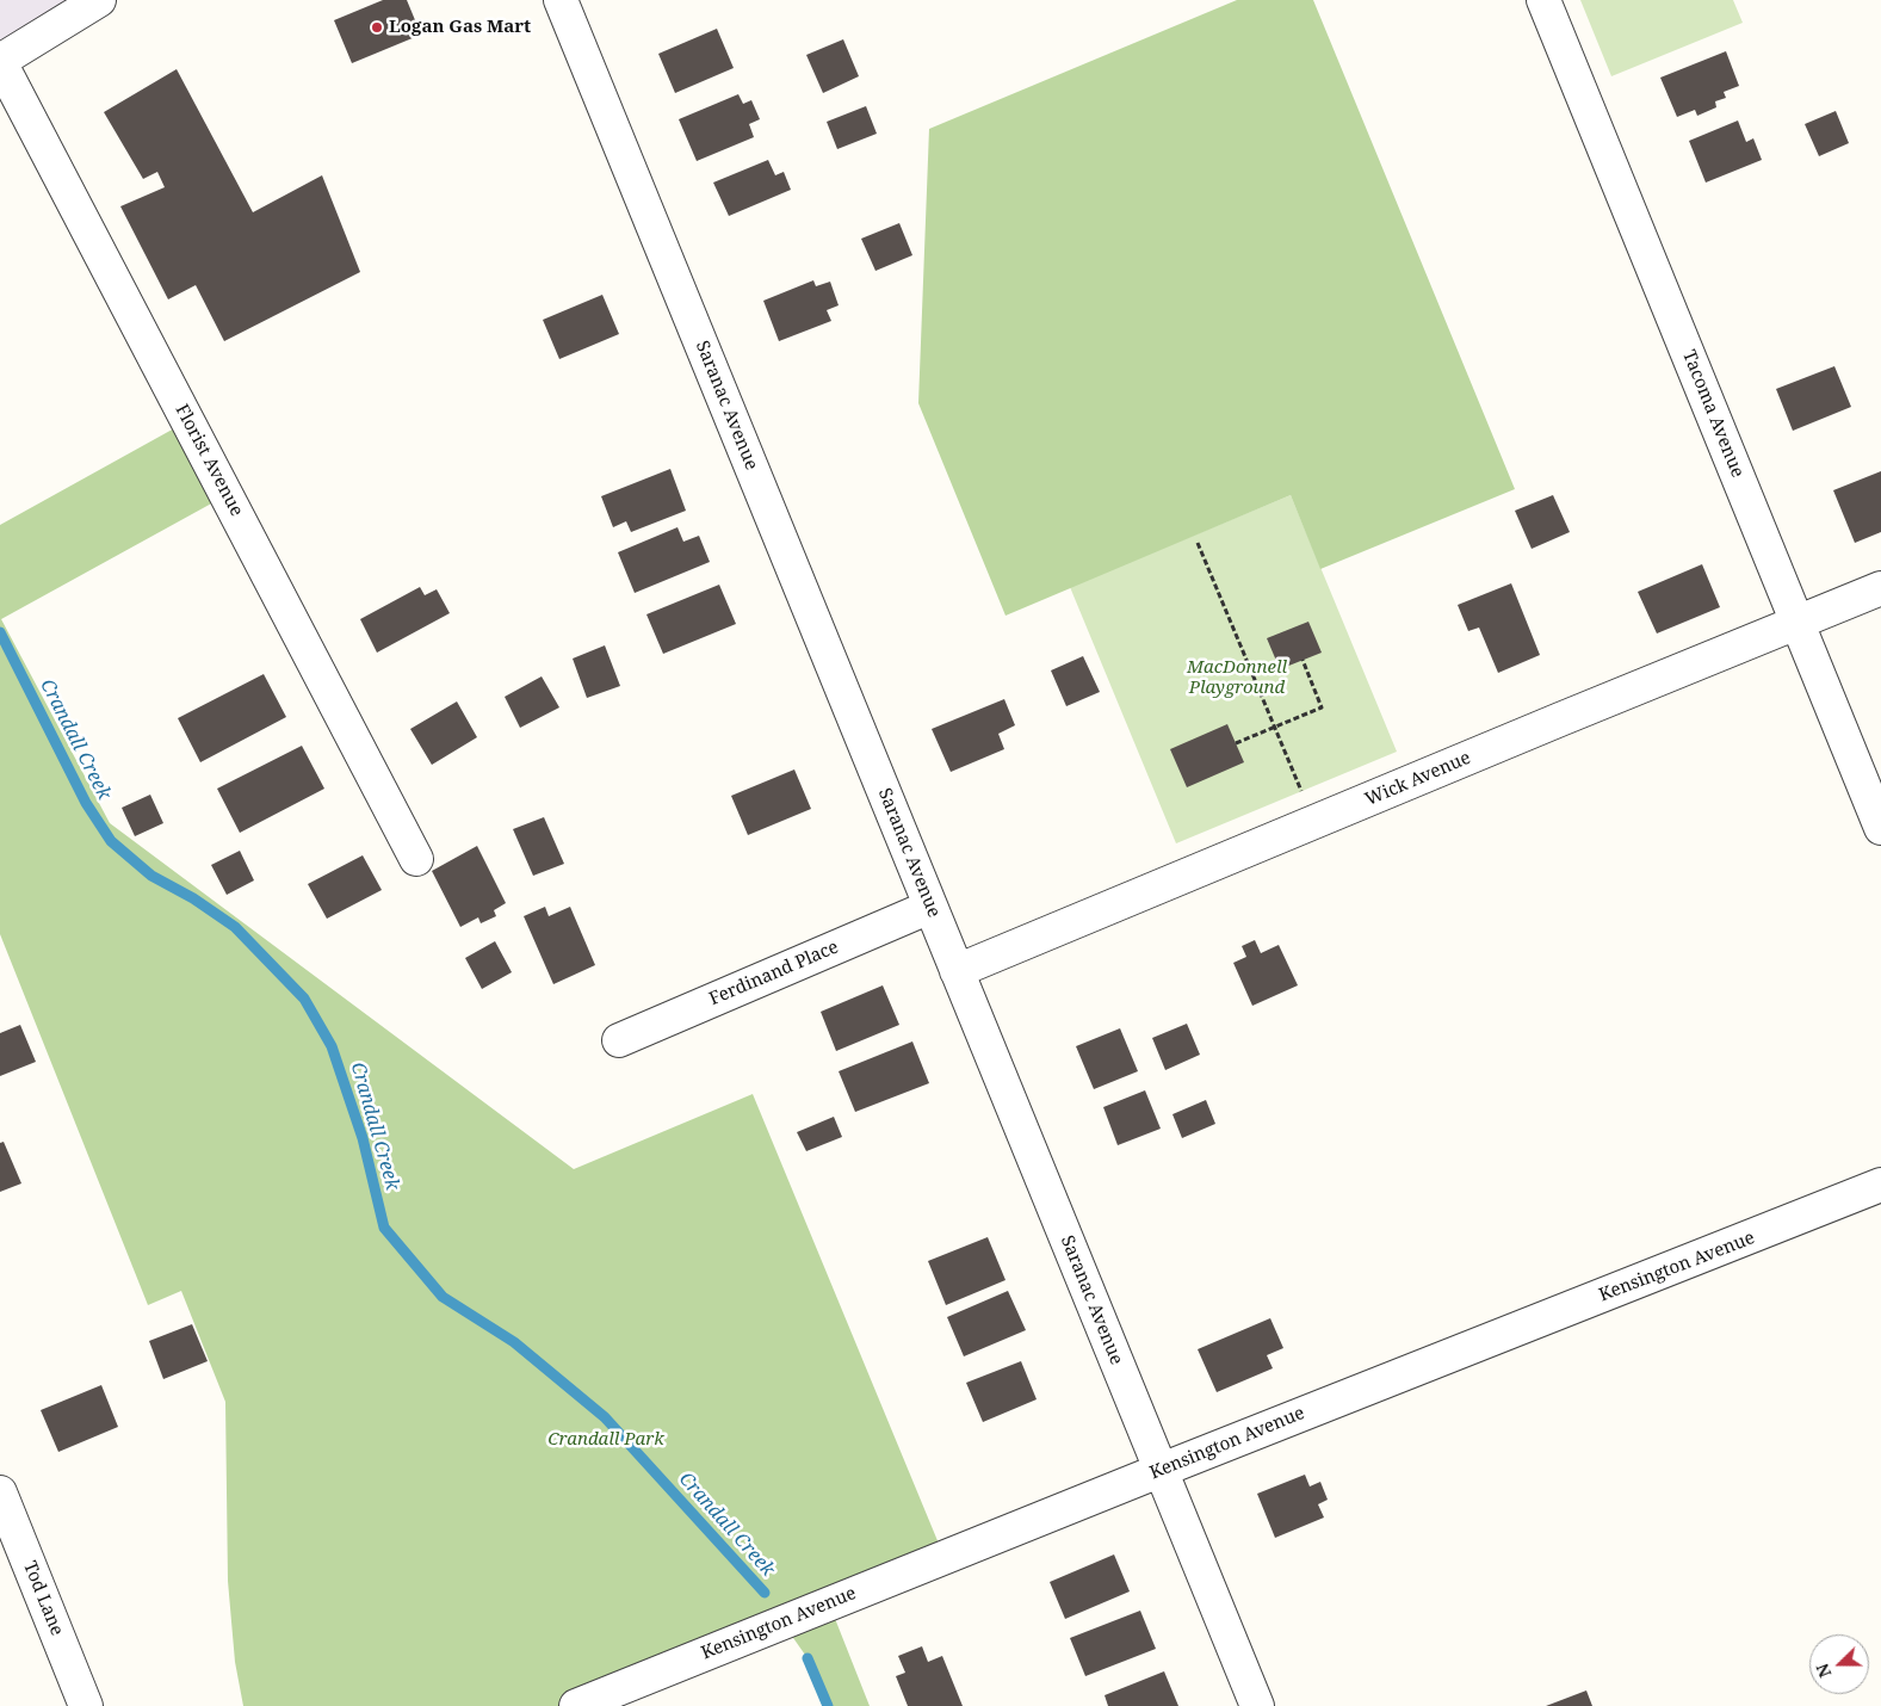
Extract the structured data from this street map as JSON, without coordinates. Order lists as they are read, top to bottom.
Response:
{
  "streets": {
    "street": [
      "Saranac Avenue",
      "Tacoma Avenue",
      "Florist Avenue",
      "Wick Avenue",
      "Ferdinand Place",
      "Kensington Avenue",
      "Tod Lane"
    ]
  },
  "crossings": [
    ["Saranac Avenue", "Wick Avenue"],
    ["Saranac Avenue", "Ferdinand Place"],
    ["Saranac Avenue", "Kensington Avenue"],
    ["Tacoma Avenue", "Wick Avenue"]
  ],
  "water": ["Crandall Creek"],
  "parks": ["MacDonnell Playground", "Crandall Park"],
  "places": ["Logan Gas Mart"],
  "north": "left"
}
